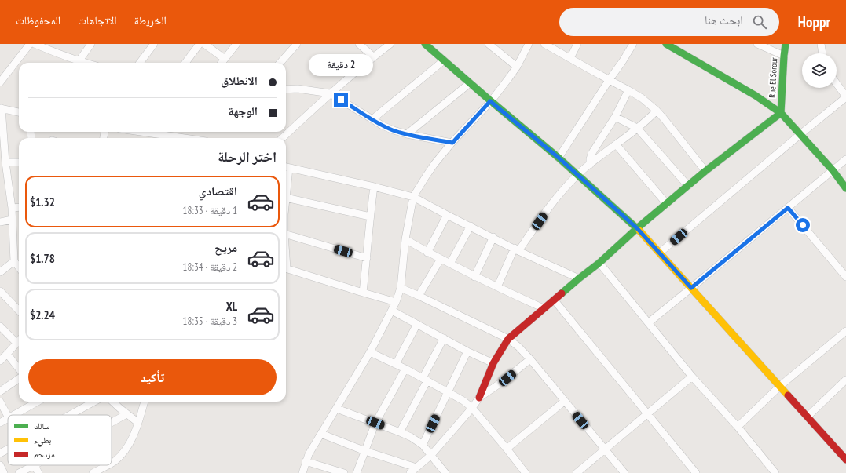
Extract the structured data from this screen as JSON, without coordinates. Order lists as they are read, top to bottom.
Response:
{
  "streets": {
    "street": ["Rue El Sorour"]
  },
  "legend": ["سالك", "بطيء", "مزدحم"],
  "page": {
    "header": "Hoppr",
    "search": "ابحث هنا",
    "nav": ["الخريطة", "الاتجاهات", "المحفوظات"],
    "bubble": "2 دقيقة",
    "banner": ["الانطلاق", "الوجهة"],
    "heading": "اختر الرحلة",
    "list": [
      {
        "name": "اقتصادي",
        "note": "1 دقيقة · 18:33",
        "value": "$1.32"
      },
      {
        "name": "مريح",
        "note": "2 دقيقة · 18:34",
        "value": "$1.78"
      },
      {
        "name": "XL",
        "note": "3 دقيقة · 18:35",
        "value": "$2.24"
      }
    ],
    "buttons": "تأكيد"
  }
}
